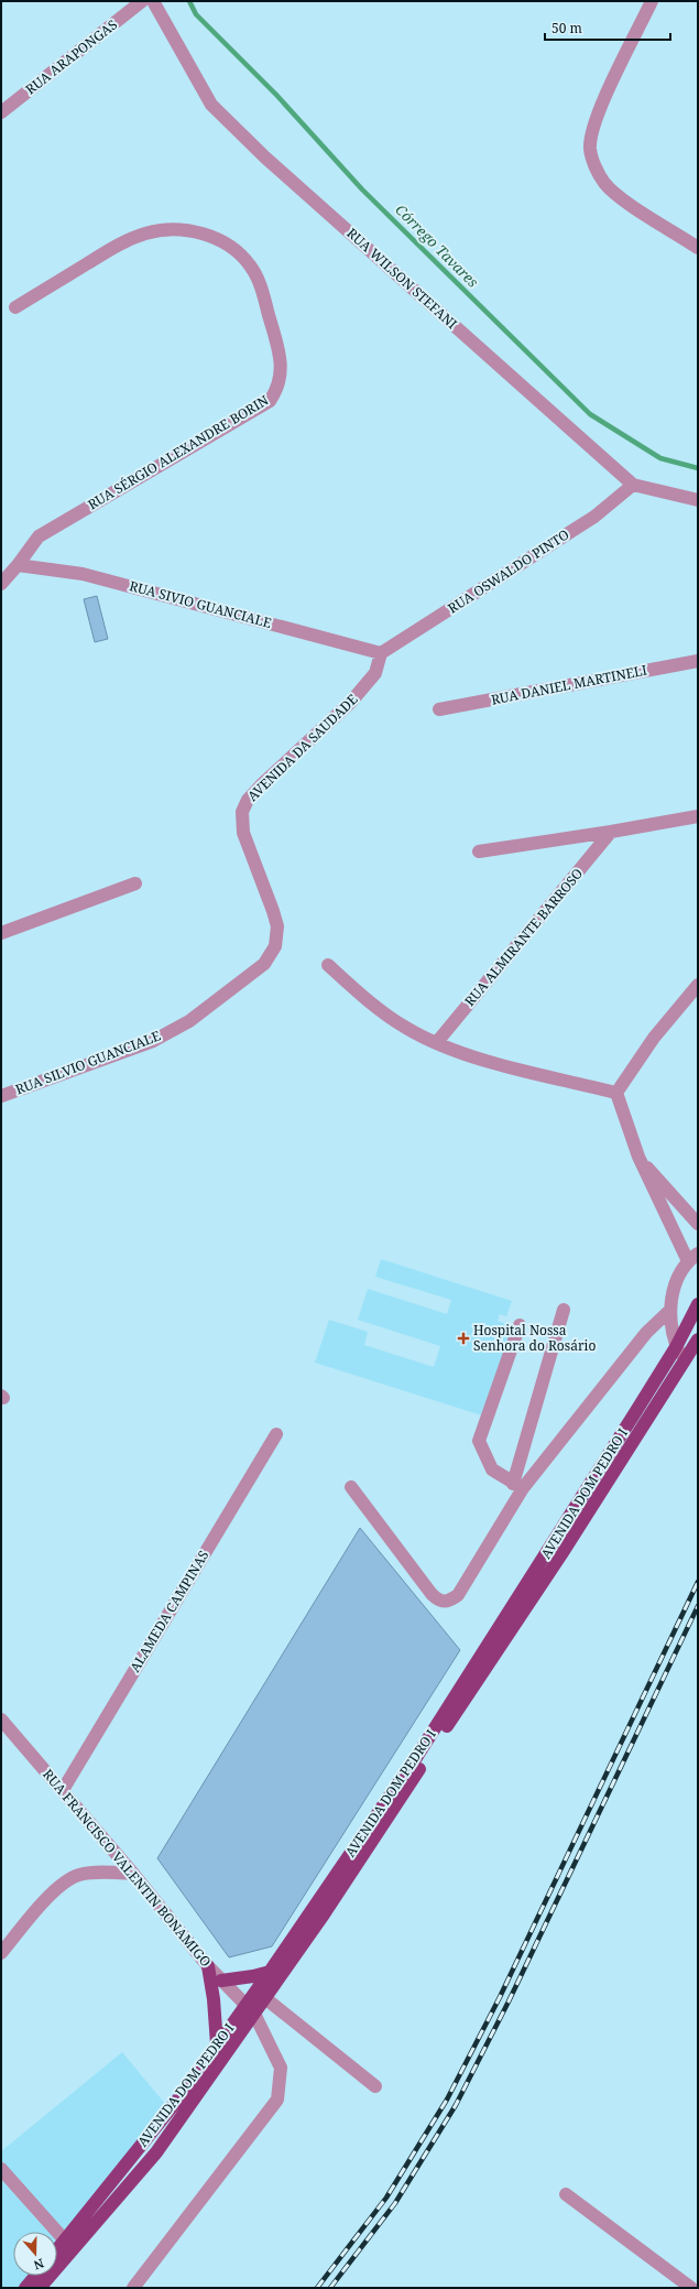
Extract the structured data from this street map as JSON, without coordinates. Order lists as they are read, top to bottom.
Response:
{
  "streets": {
    "main road": ["AVENIDA DOM PEDRO I"],
    "street": [
      "RUA ARAPONGAS",
      "RUA WILSON STEFANI",
      "RUA SÉRGIO ALEXANDRE BORIN",
      "RUA OSWALDO PINTO",
      "RUA SIVIO GUANCIALE",
      "RUA DANIEL MARTINELI",
      "AVENIDA DA SAUDADE",
      "RUA ALMIRANTE BARROSO",
      "RUA SILVIO GUANCIALE",
      "ALAMEDA CAMPINAS",
      "RUA FRANCISCO VALENTIN BONAMIGO"
    ]
  },
  "crossings": [
    ["RUA WILSON STEFANI", "RUA OSWALDO PINTO"],
    ["RUA SÉRGIO ALEXANDRE BORIN", "RUA SIVIO GUANCIALE"],
    ["RUA OSWALDO PINTO", "RUA SIVIO GUANCIALE"],
    ["RUA OSWALDO PINTO", "AVENIDA DA SAUDADE"],
    ["RUA SIVIO GUANCIALE", "AVENIDA DA SAUDADE"],
    ["AVENIDA DA SAUDADE", "RUA SILVIO GUANCIALE"],
    ["AVENIDA DOM PEDRO I", "RUA FRANCISCO VALENTIN BONAMIGO"],
    ["ALAMEDA CAMPINAS", "RUA FRANCISCO VALENTIN BONAMIGO"]
  ],
  "water": ["Córrego Tavares"],
  "places": {
    "health": ["Hospital Nossa Senhora do Rosário"]
  },
  "scale_bar": "50 m",
  "north": "bottom"
}
